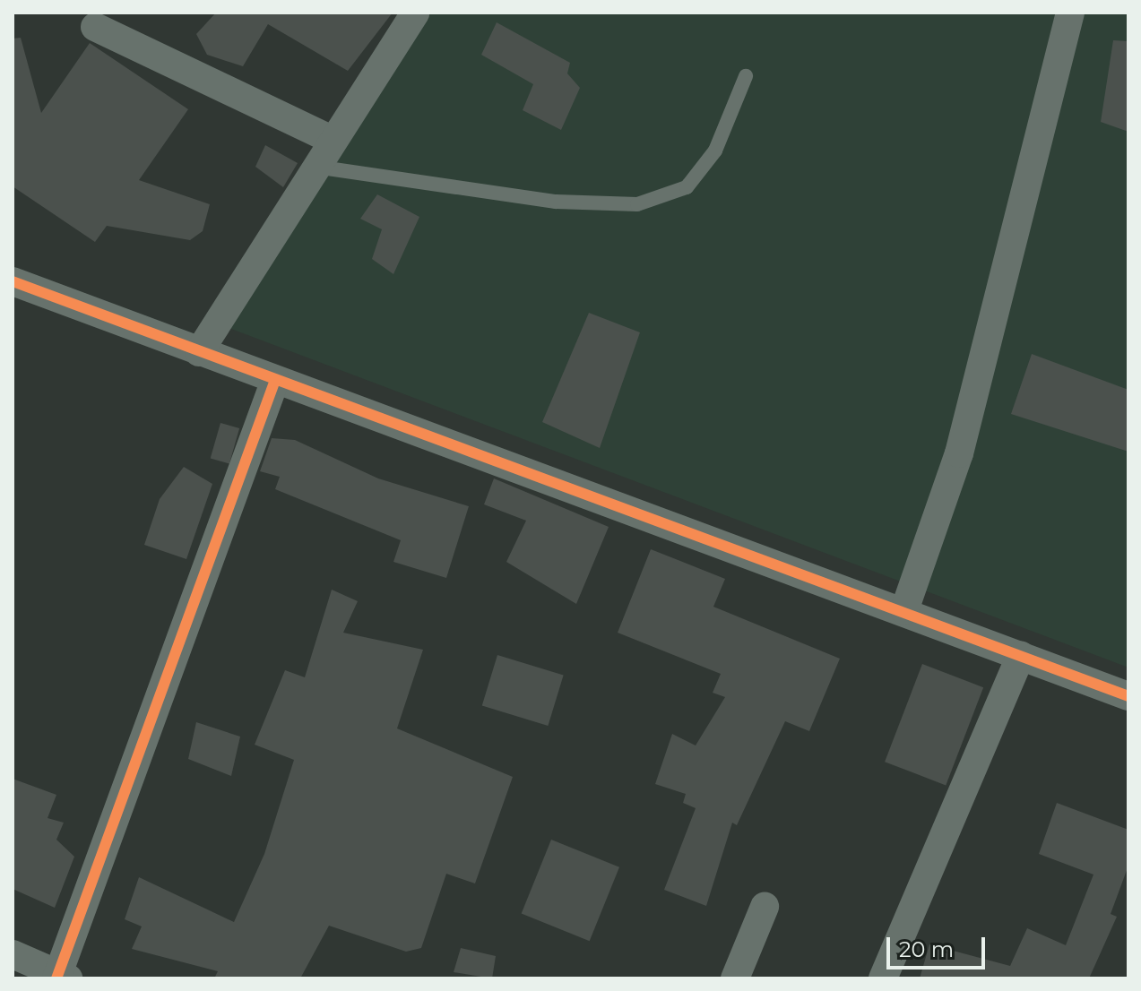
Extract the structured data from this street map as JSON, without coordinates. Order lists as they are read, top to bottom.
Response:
{
  "scale_bar": "20 m"
}
